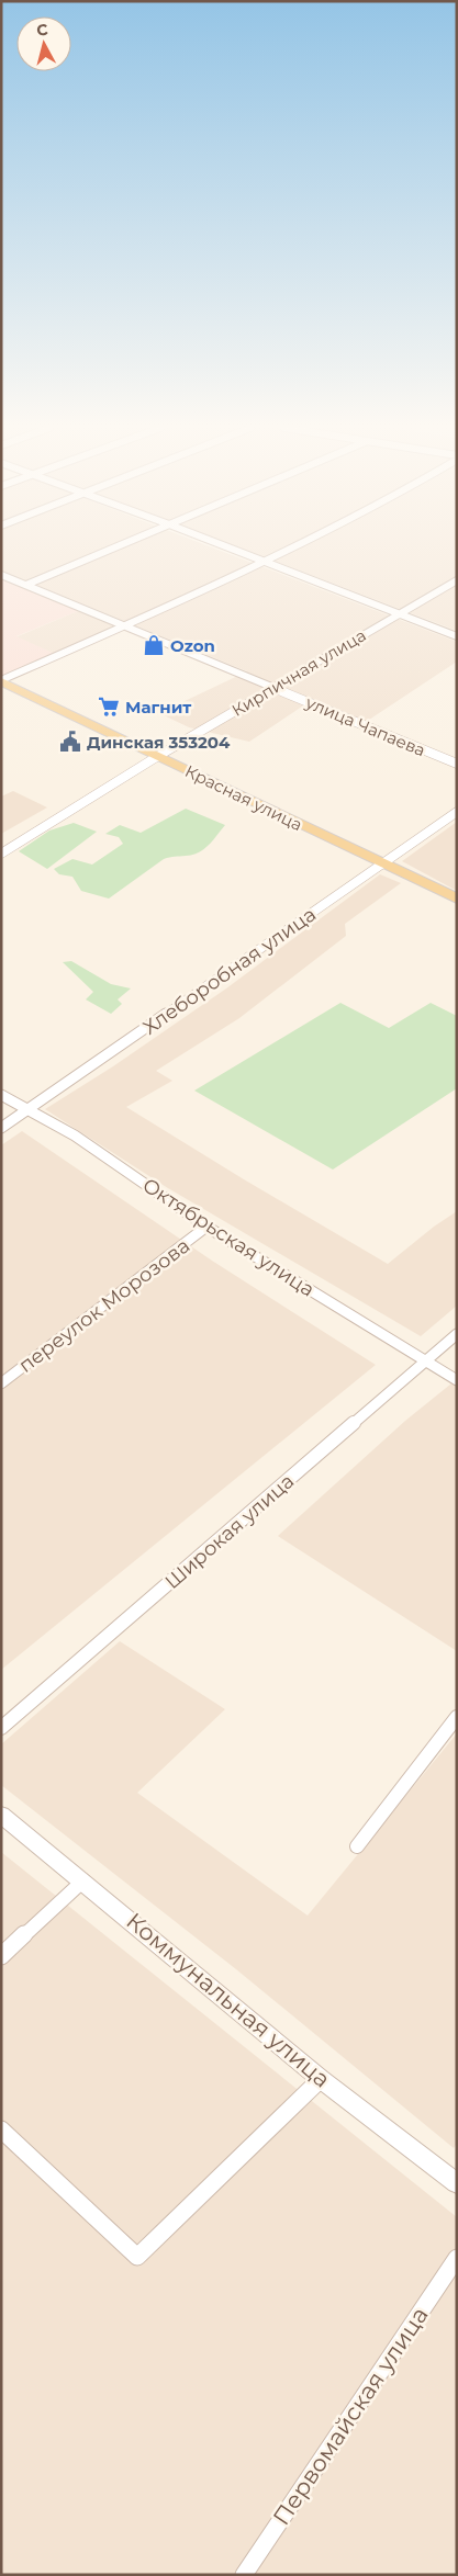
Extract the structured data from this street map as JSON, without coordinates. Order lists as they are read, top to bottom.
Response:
{
  "streets": {
    "main road": ["Красная улица"],
    "street": [
      "Кирпичная улица",
      "улица Чапаева",
      "Хлеборобная улица",
      "Октябрьская улица",
      "переулок Морозова",
      "Широкая улица",
      "Коммунальная улица",
      "Первомайская улица"
    ]
  },
  "crossings": [
    ["Кирпичная улица", "улица Чапаева"],
    ["Кирпичная улица", "Красная улица"],
    ["Красная улица", "Хлеборобная улица"],
    ["Хлеборобная улица", "Октябрьская улица"],
    ["Октябрьская улица", "переулок Морозова"],
    ["Октябрьская улица", "Широкая улица"]
  ],
  "places": {
    "shop": ["Ozon"],
    "supermarket": ["Магнит"],
    "public building": ["Динская 353204"]
  },
  "north": "top"
}
